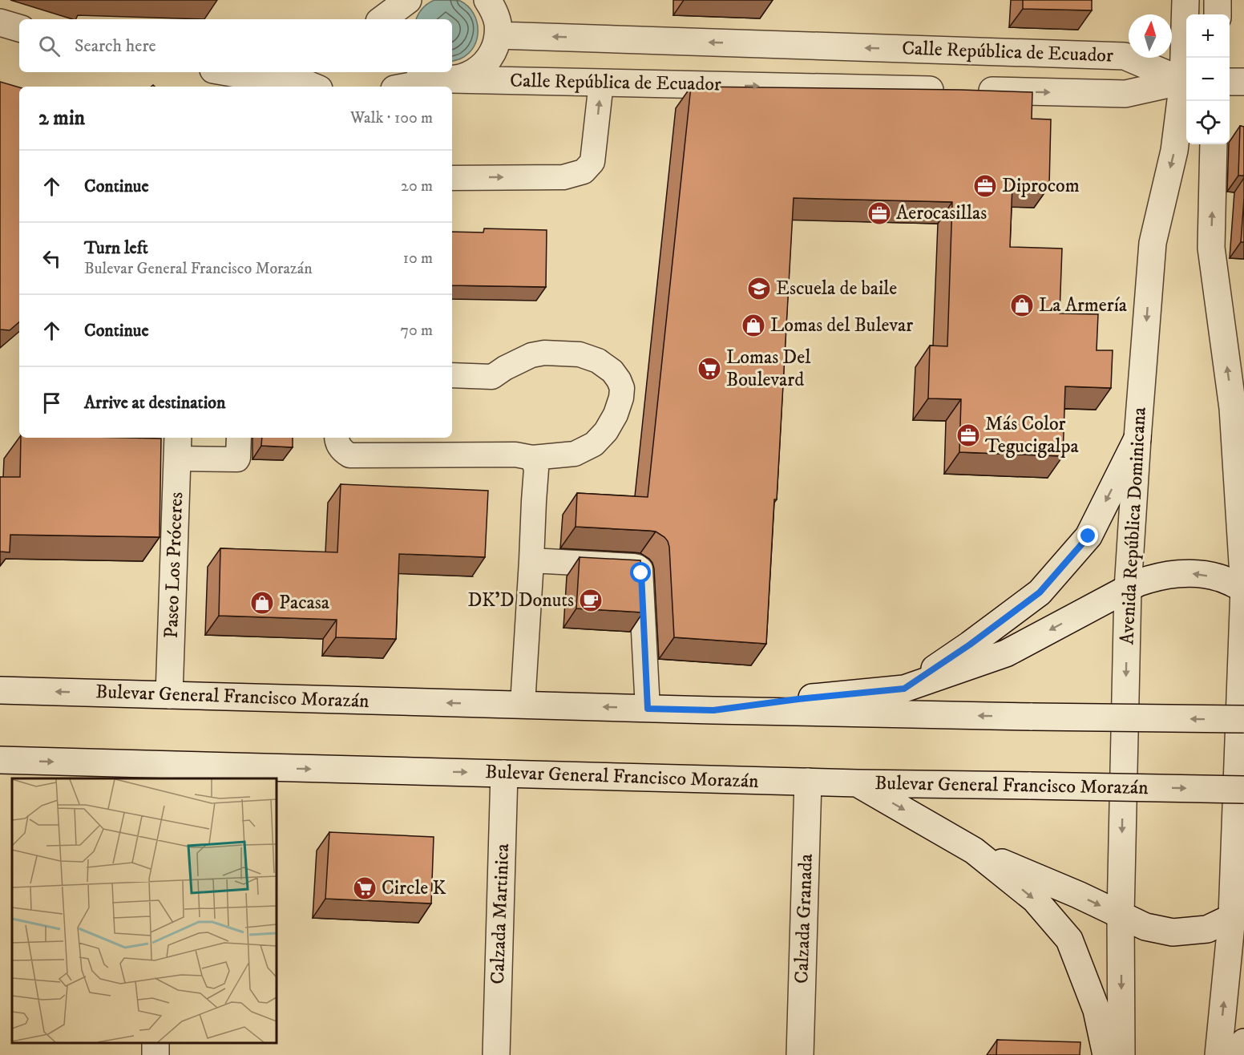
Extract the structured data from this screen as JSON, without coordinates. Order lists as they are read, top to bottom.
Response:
{
  "streets": {
    "street": [
      "Calle República de Ecuador",
      "Avenida República Dominicana",
      "Paseo Los Próceres",
      "Bulevar General Francisco Morazán",
      "Calzada Martinica",
      "Calzada Granada"
    ]
  },
  "crossings": [
    ["Calle República de Ecuador", "Avenida República Dominicana"],
    ["Paseo Los Próceres", "Bulevar General Francisco Morazán"],
    ["Bulevar General Francisco Morazán", "Calzada Martinica"],
    ["Bulevar General Francisco Morazán", "Calzada Granada"]
  ],
  "places": {
    "office": ["Diprocom", "Aerocasillas", "Más Color Tegucigalpa"],
    "school or university": ["Escuela de baile"],
    "shop": ["La Armería", "Lomas del Bulevar", "Pacasa"],
    "supermarket": ["Lomas Del Boulevard", "Circle K"],
    "cafe": ["DK'D Donuts"]
  },
  "north": "top",
  "page": {
    "map_buttons": ["+", "−"],
    "search": "Search here",
    "heading": ["2 min", "Walk · 100 m"],
    "list": [
      ["Continue", "20 m"],
      ["Turn left", "Bulevar General Francisco Morazán", "10 m"],
      ["Continue", "70 m"],
      "Arrive at destination"
    ]
  }
}
